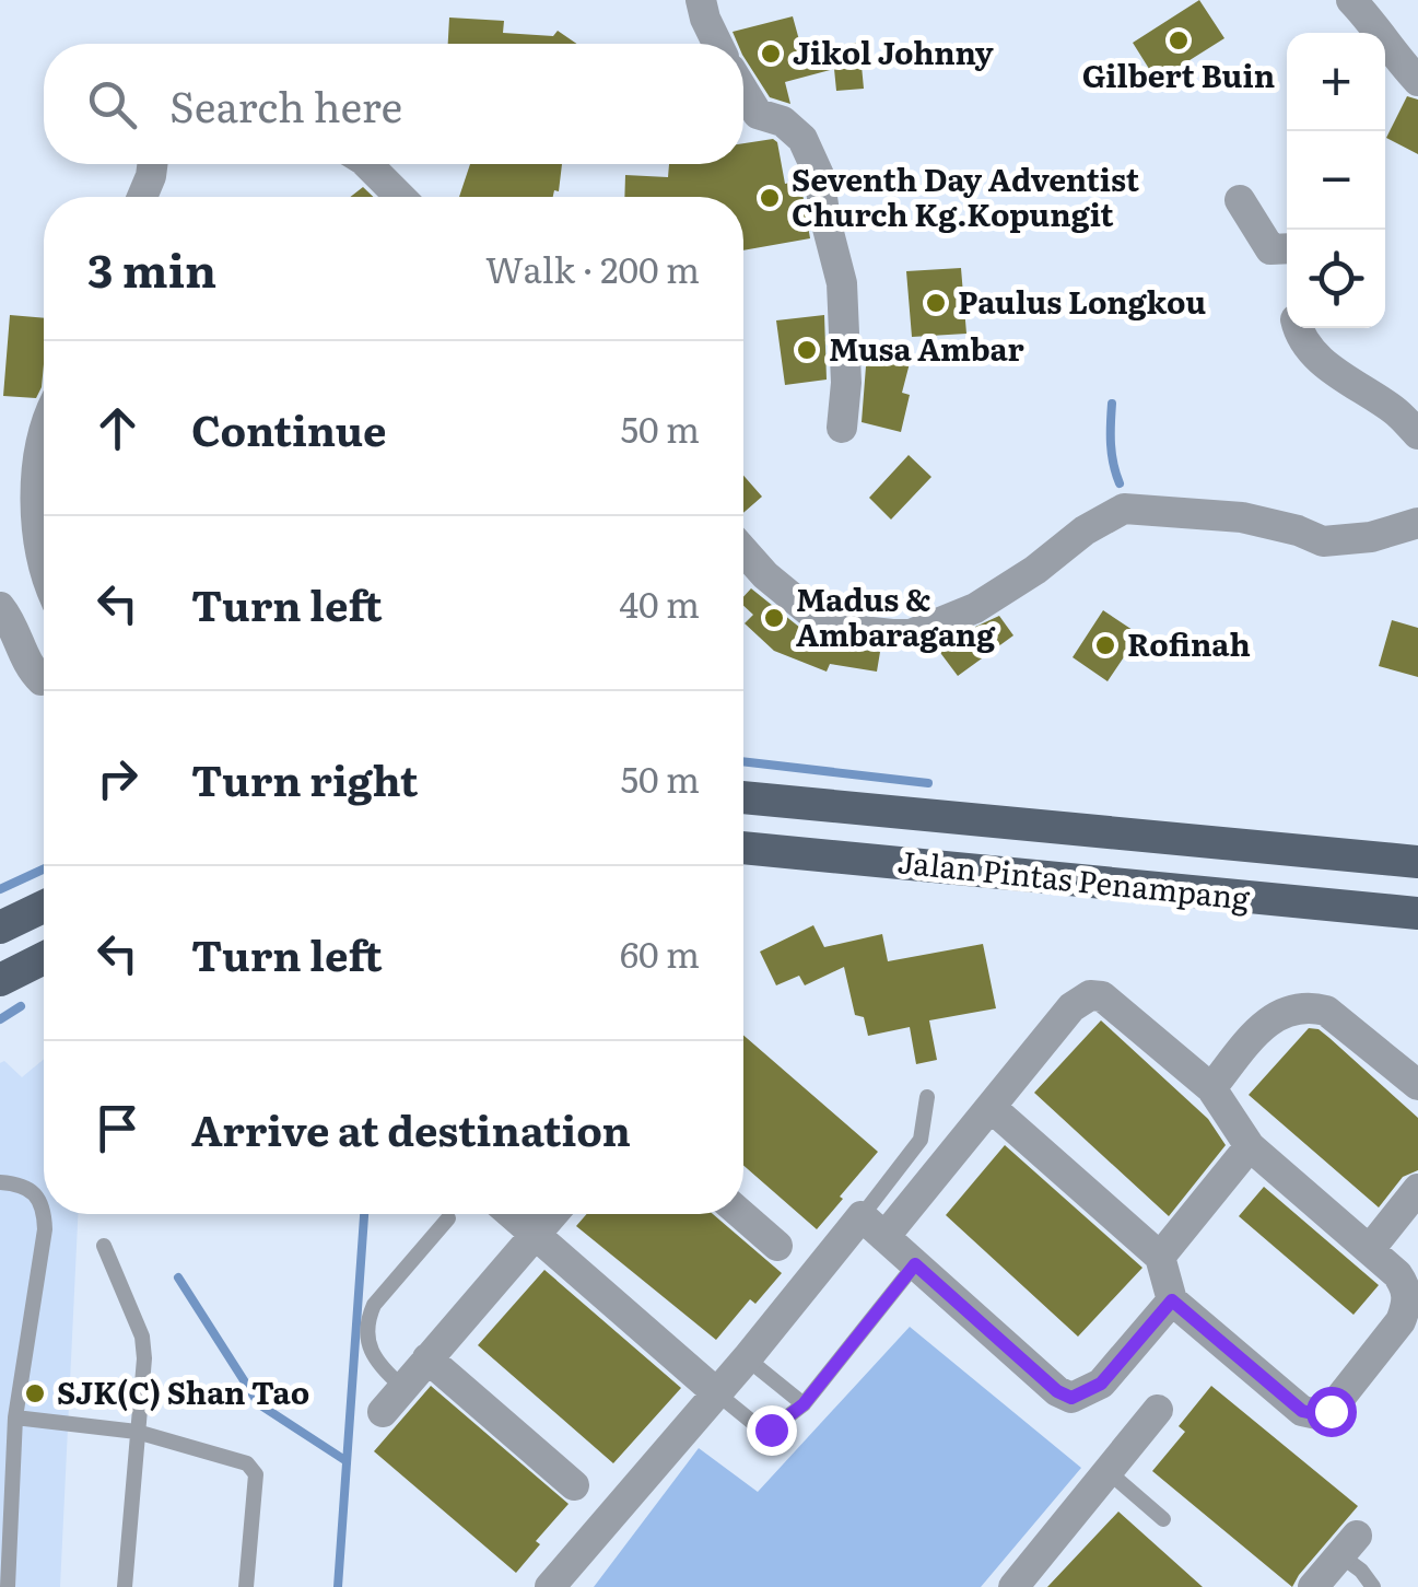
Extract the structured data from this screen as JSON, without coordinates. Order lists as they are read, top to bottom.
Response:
{
  "streets": {
    "main road": ["Jalan Pintas Penampang"]
  },
  "places": [
    "Gilbert Buin",
    "Jikol Johnny",
    "Seventh Day Adventist Church Kg.Kopungit",
    "Paulus Longkou",
    "Musa Ambar",
    "Madus & Ambaragang",
    "Rofinah",
    "SJK(C) Shan Tao"
  ],
  "page": {
    "map_buttons": ["+", "−"],
    "search": "Search here",
    "heading": ["3 min", "Walk · 200 m"],
    "list": [
      ["Continue", "50 m"],
      ["Turn left", "40 m"],
      ["Turn right", "50 m"],
      ["Turn left", "60 m"],
      "Arrive at destination"
    ]
  }
}
